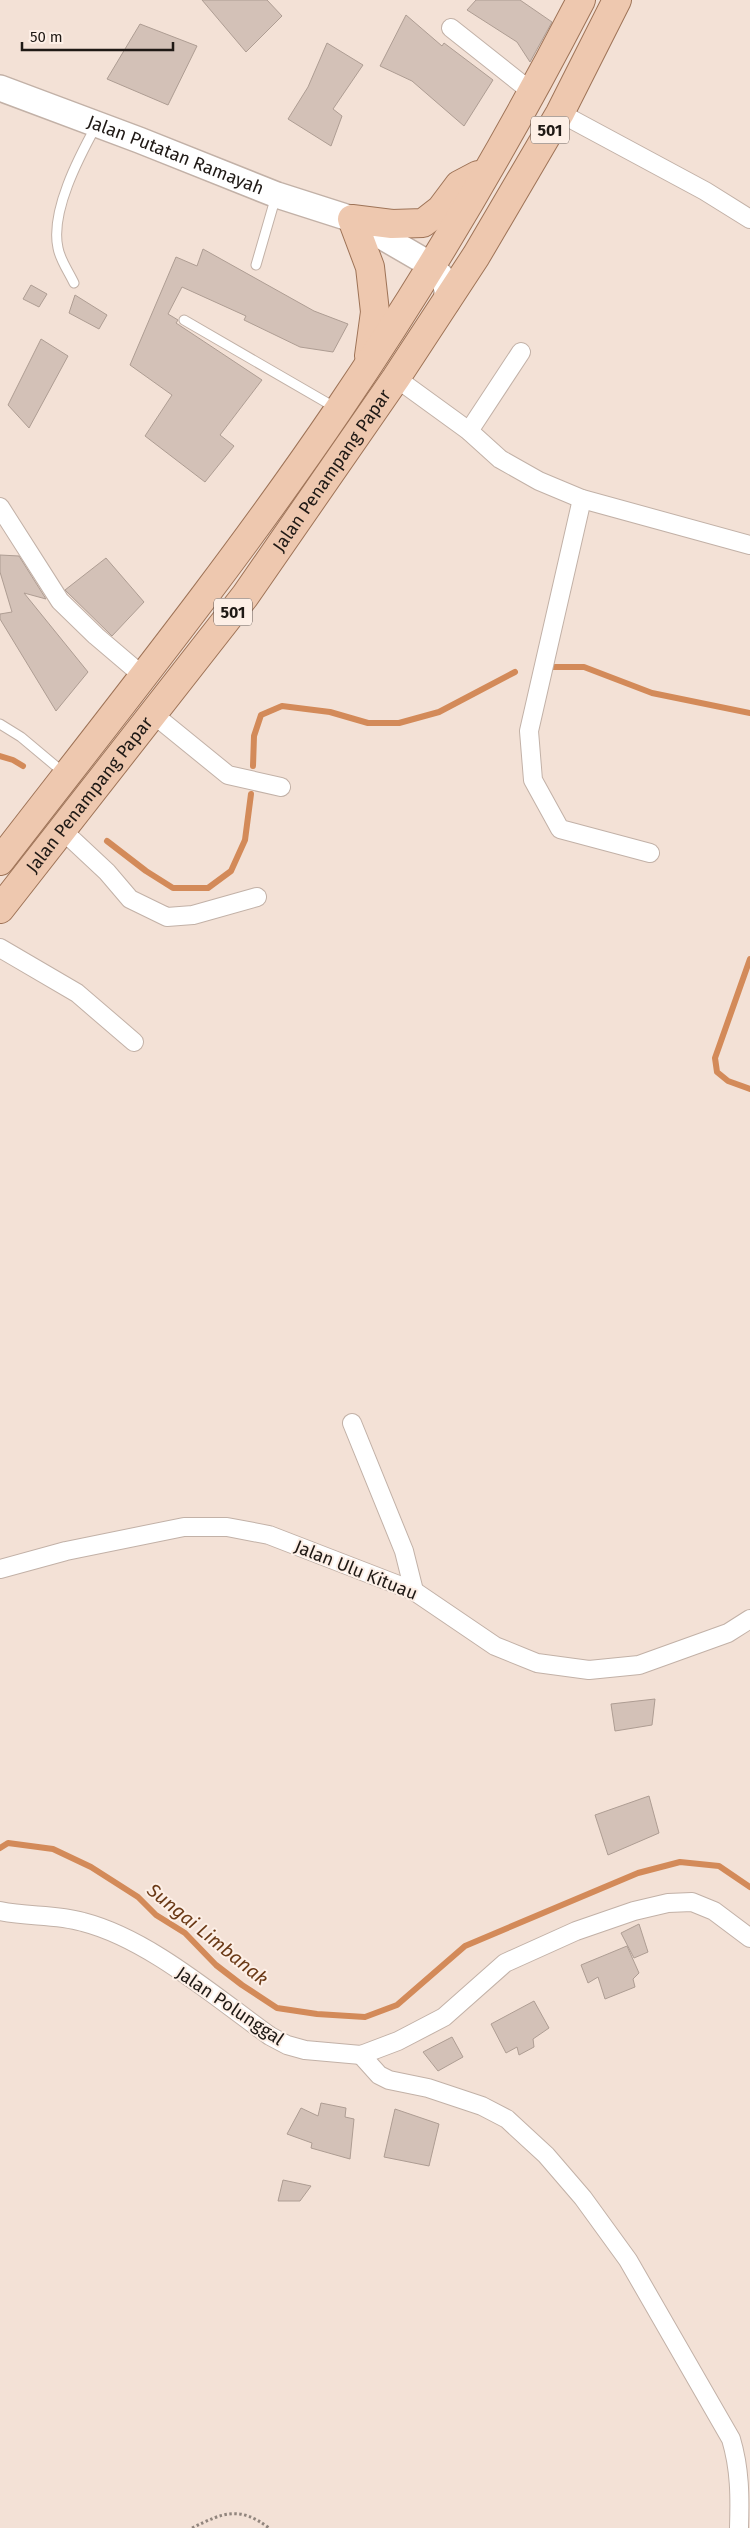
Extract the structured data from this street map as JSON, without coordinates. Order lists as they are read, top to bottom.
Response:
{
  "streets": {
    "main road": ["501", "Jalan Putatan Ramayah", "Jalan Penampang Papar"],
    "street": ["Jalan Ulu Kituau", "Jalan Polunggal"]
  },
  "crossings": [
    ["Jalan Putatan Ramayah", "Jalan Penampang Papar"]
  ],
  "water": ["Sungai Limbanak"],
  "scale_bar": "50 m"
}
